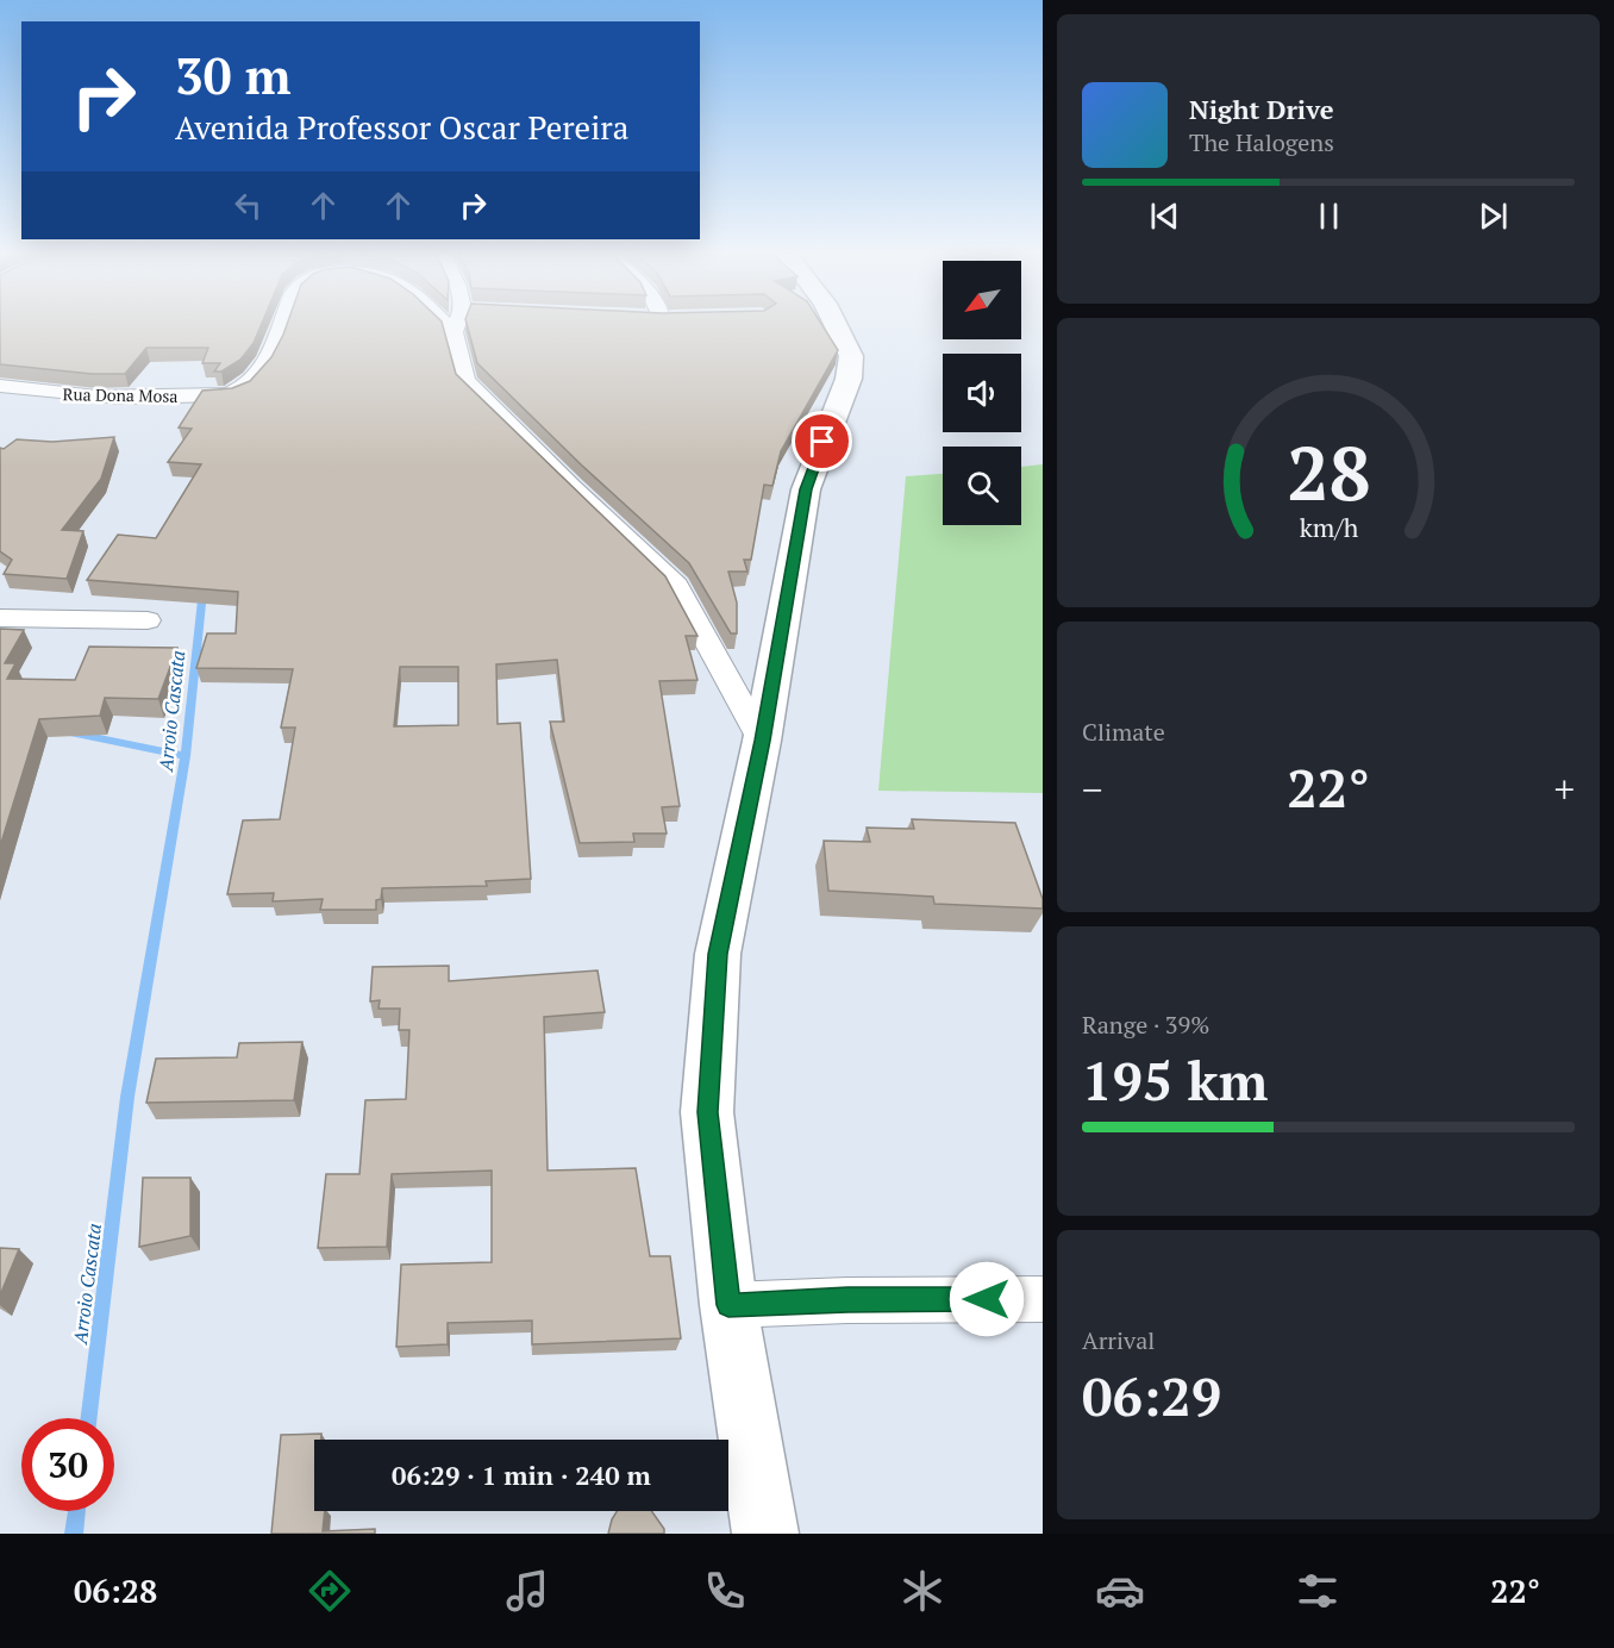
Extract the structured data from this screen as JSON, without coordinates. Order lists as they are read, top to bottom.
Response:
{
  "streets": {
    "street": ["Rua Dona Mosa"]
  },
  "water": ["Arroio Cascata"],
  "north": "bottom left",
  "page": {
    "turn": ["30 m", "Avenida Professor Oscar Pereira"],
    "song": ["Night Drive", "The Halogens"],
    "tile": [
      "Climate",
      ["Range · 39%", "195 km"],
      ["Arrival", "06:29"]
    ],
    "heat": ["−", "22°", "+"],
    "limit": "30",
    "trip": "06:29 · 1 min · 240 m",
    "tabs": ["06:28", "22°"],
    "gauge": ["28", "km/h"]
  }
}
